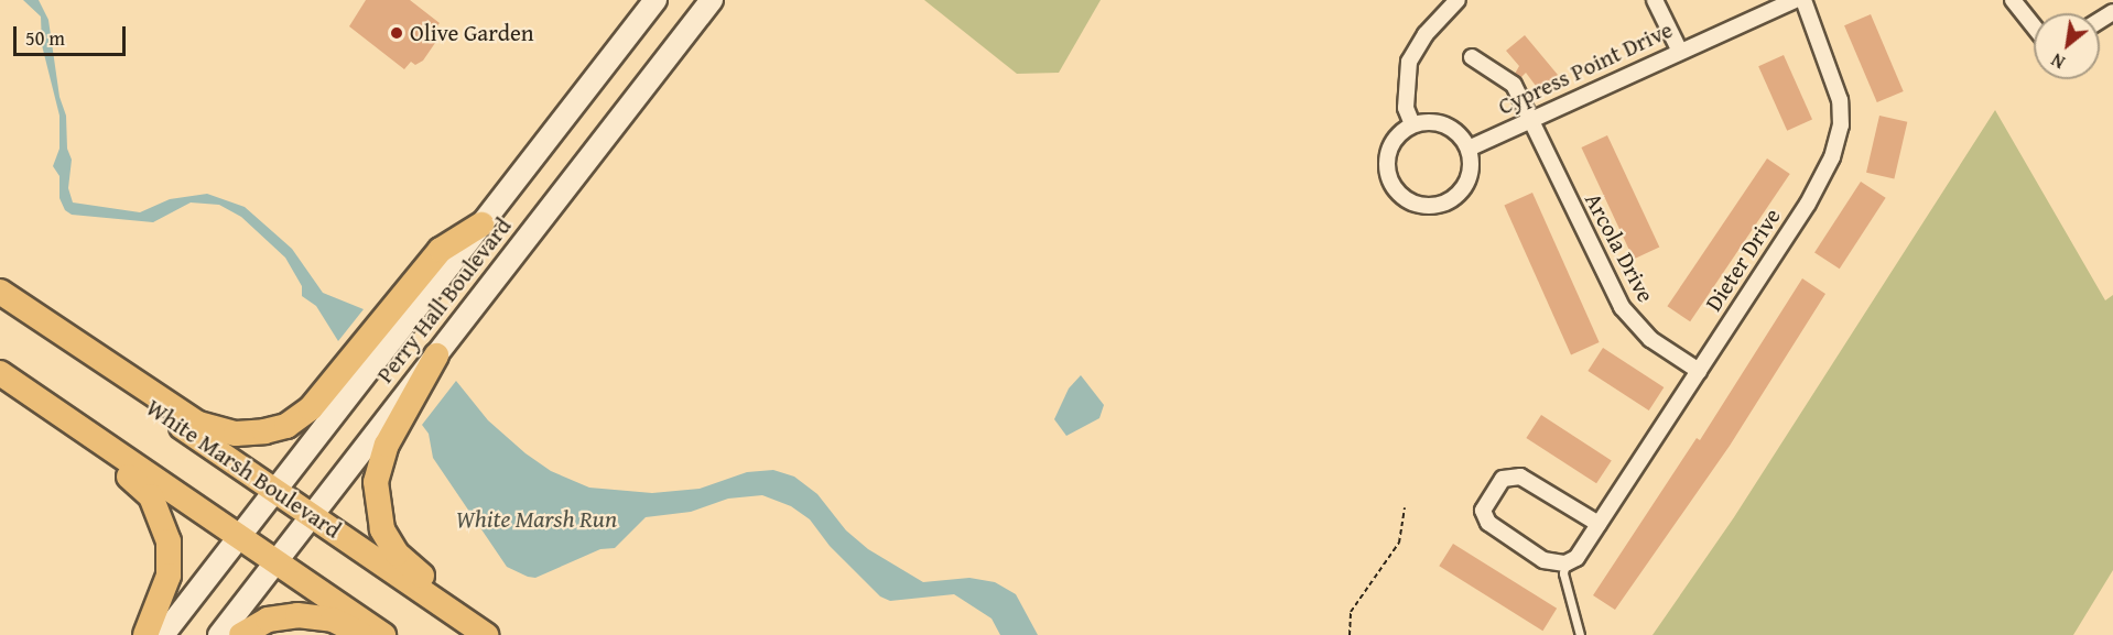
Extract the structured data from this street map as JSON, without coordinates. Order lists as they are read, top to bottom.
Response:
{
  "streets": {
    "highway": ["White Marsh Boulevard"],
    "main road": ["Perry Hall Boulevard"],
    "street": ["Cypress Point Drive", "Arcola Drive", "Dieter Drive"]
  },
  "crossings": [
    ["Cypress Point Drive", "Arcola Drive"],
    ["Arcola Drive", "Dieter Drive"],
    ["Perry Hall Boulevard", "White Marsh Boulevard"]
  ],
  "water": ["White Marsh Run"],
  "places": ["Olive Garden"],
  "scale_bar": "50 m",
  "north": "bottom left"
}
